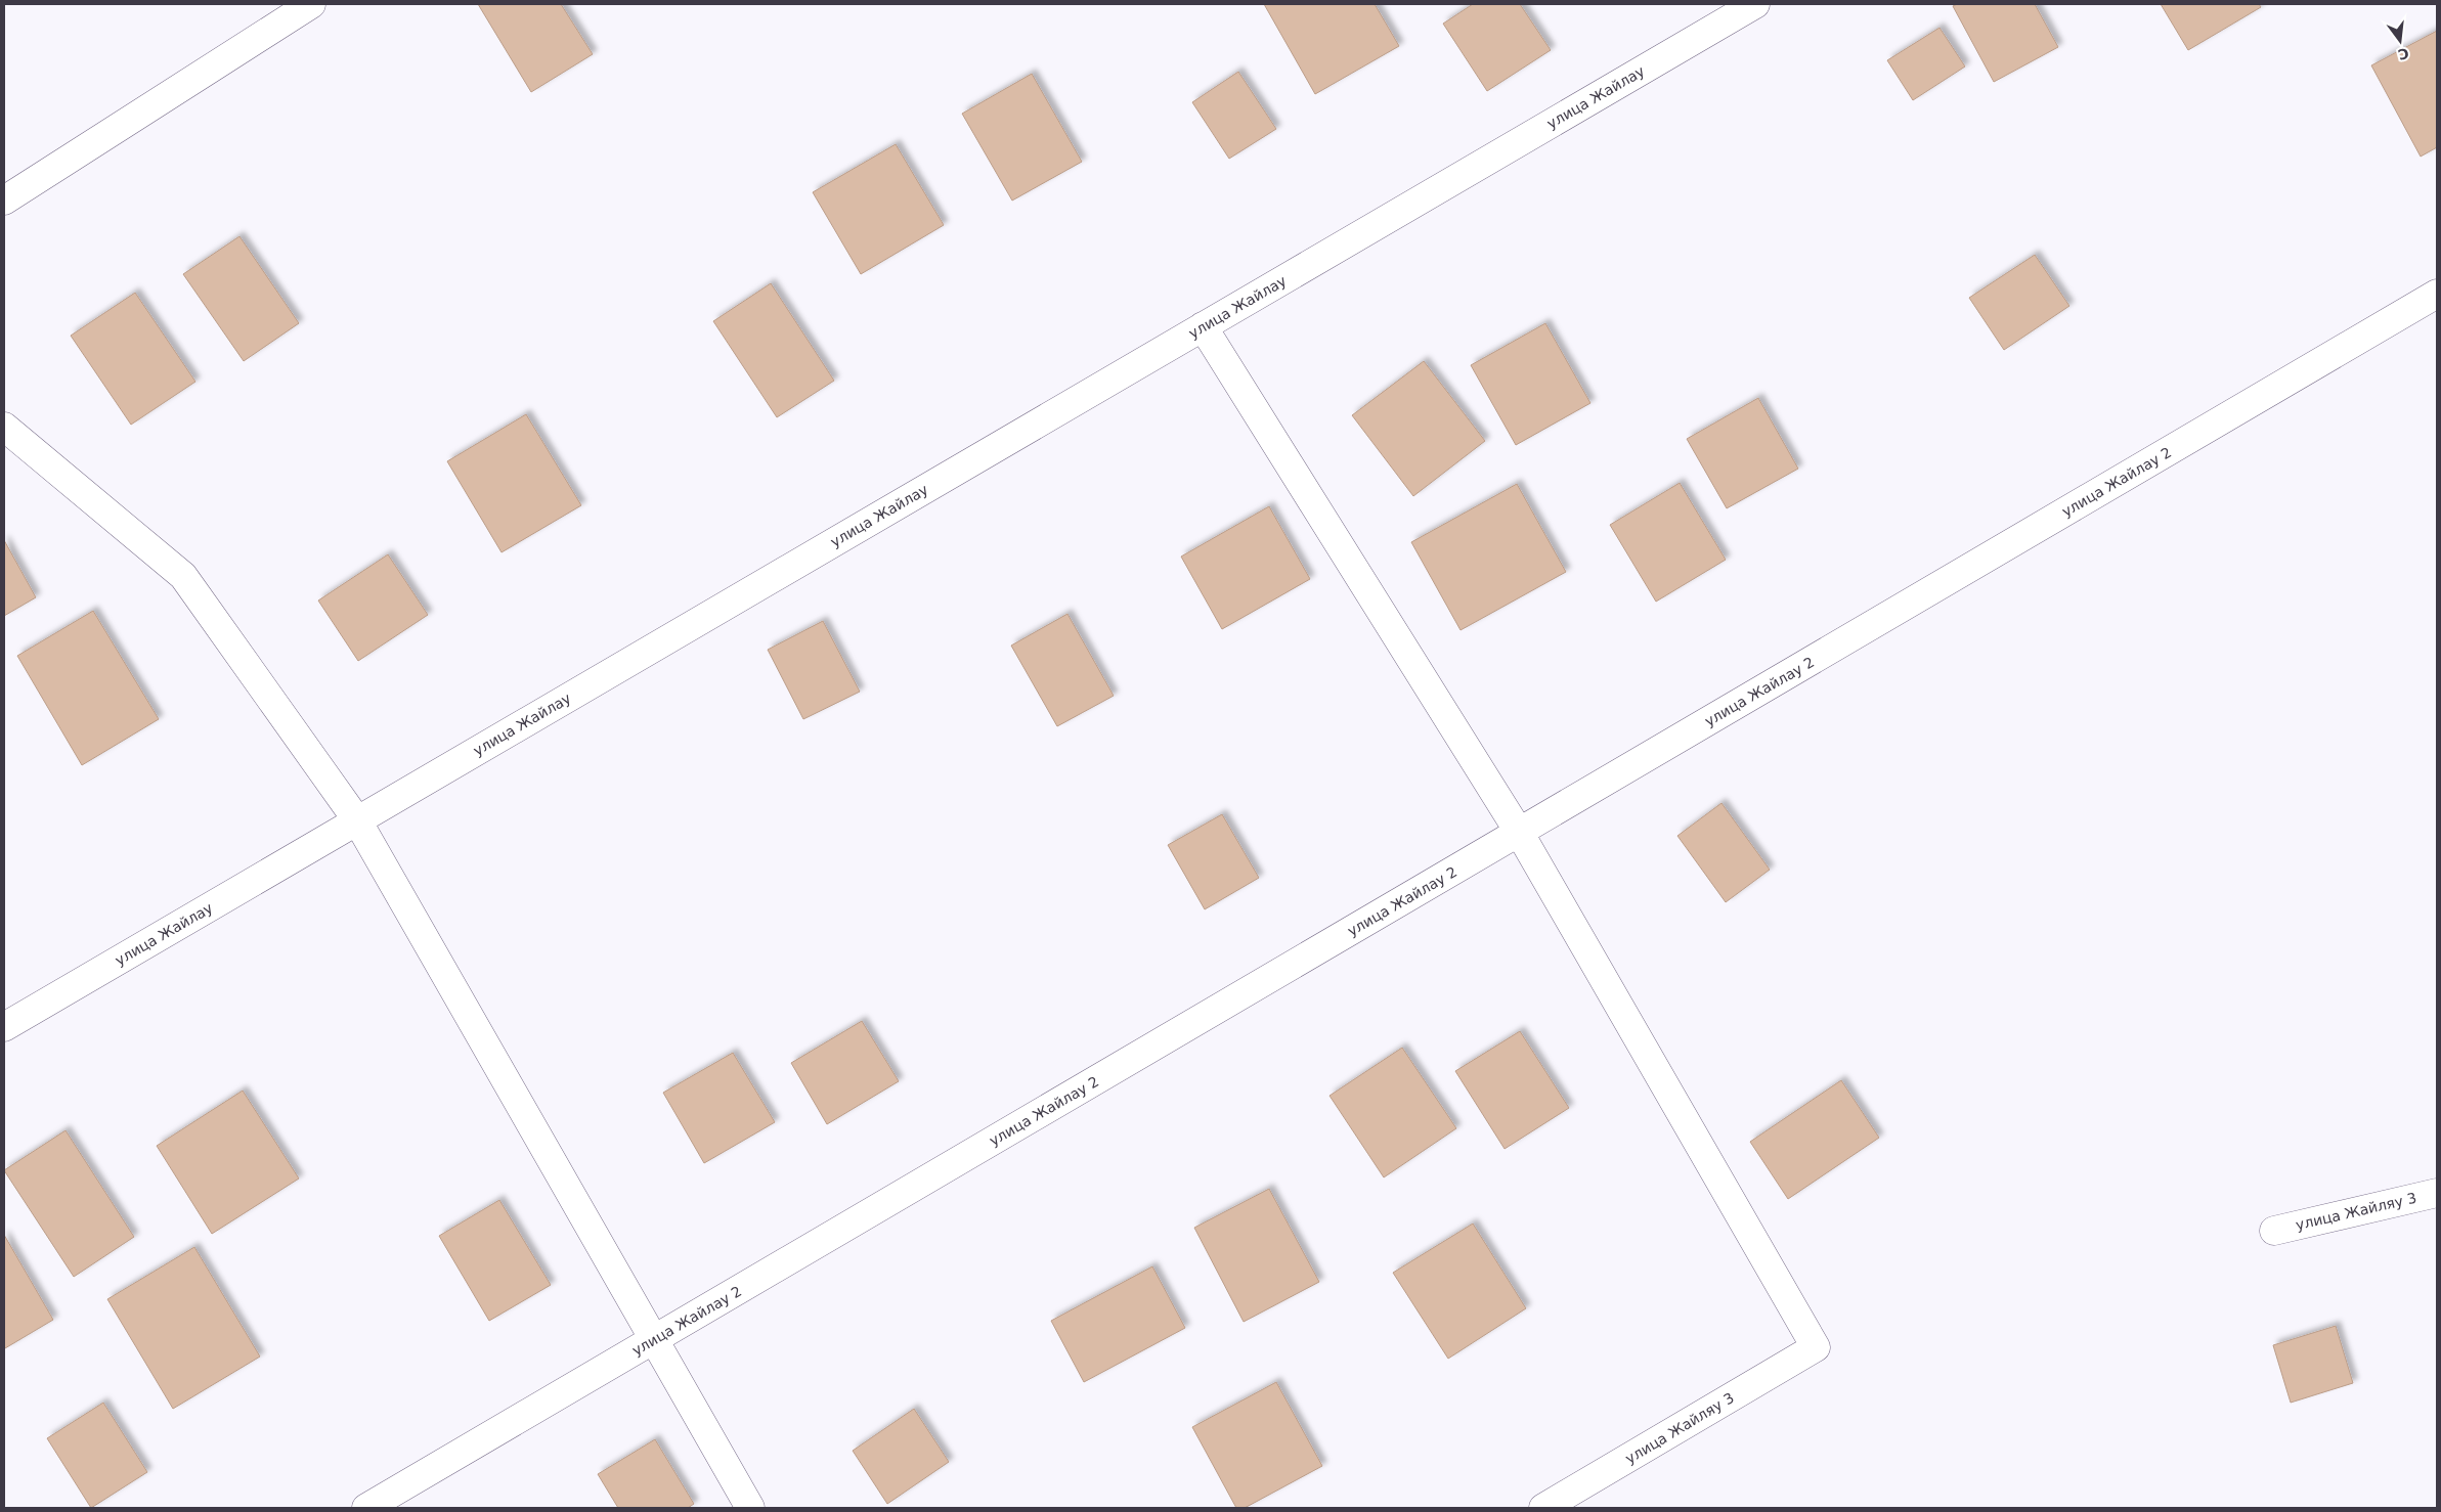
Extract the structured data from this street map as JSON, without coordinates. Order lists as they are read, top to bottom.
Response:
{
  "streets": {
    "street": ["улица Жайлау", "улица Жайлау 2", "улица Жайляу 3"]
  },
  "crossings": [
    ["улица Жайлау 2", "улица Жайляу 3"]
  ],
  "north": "bottom"
}
